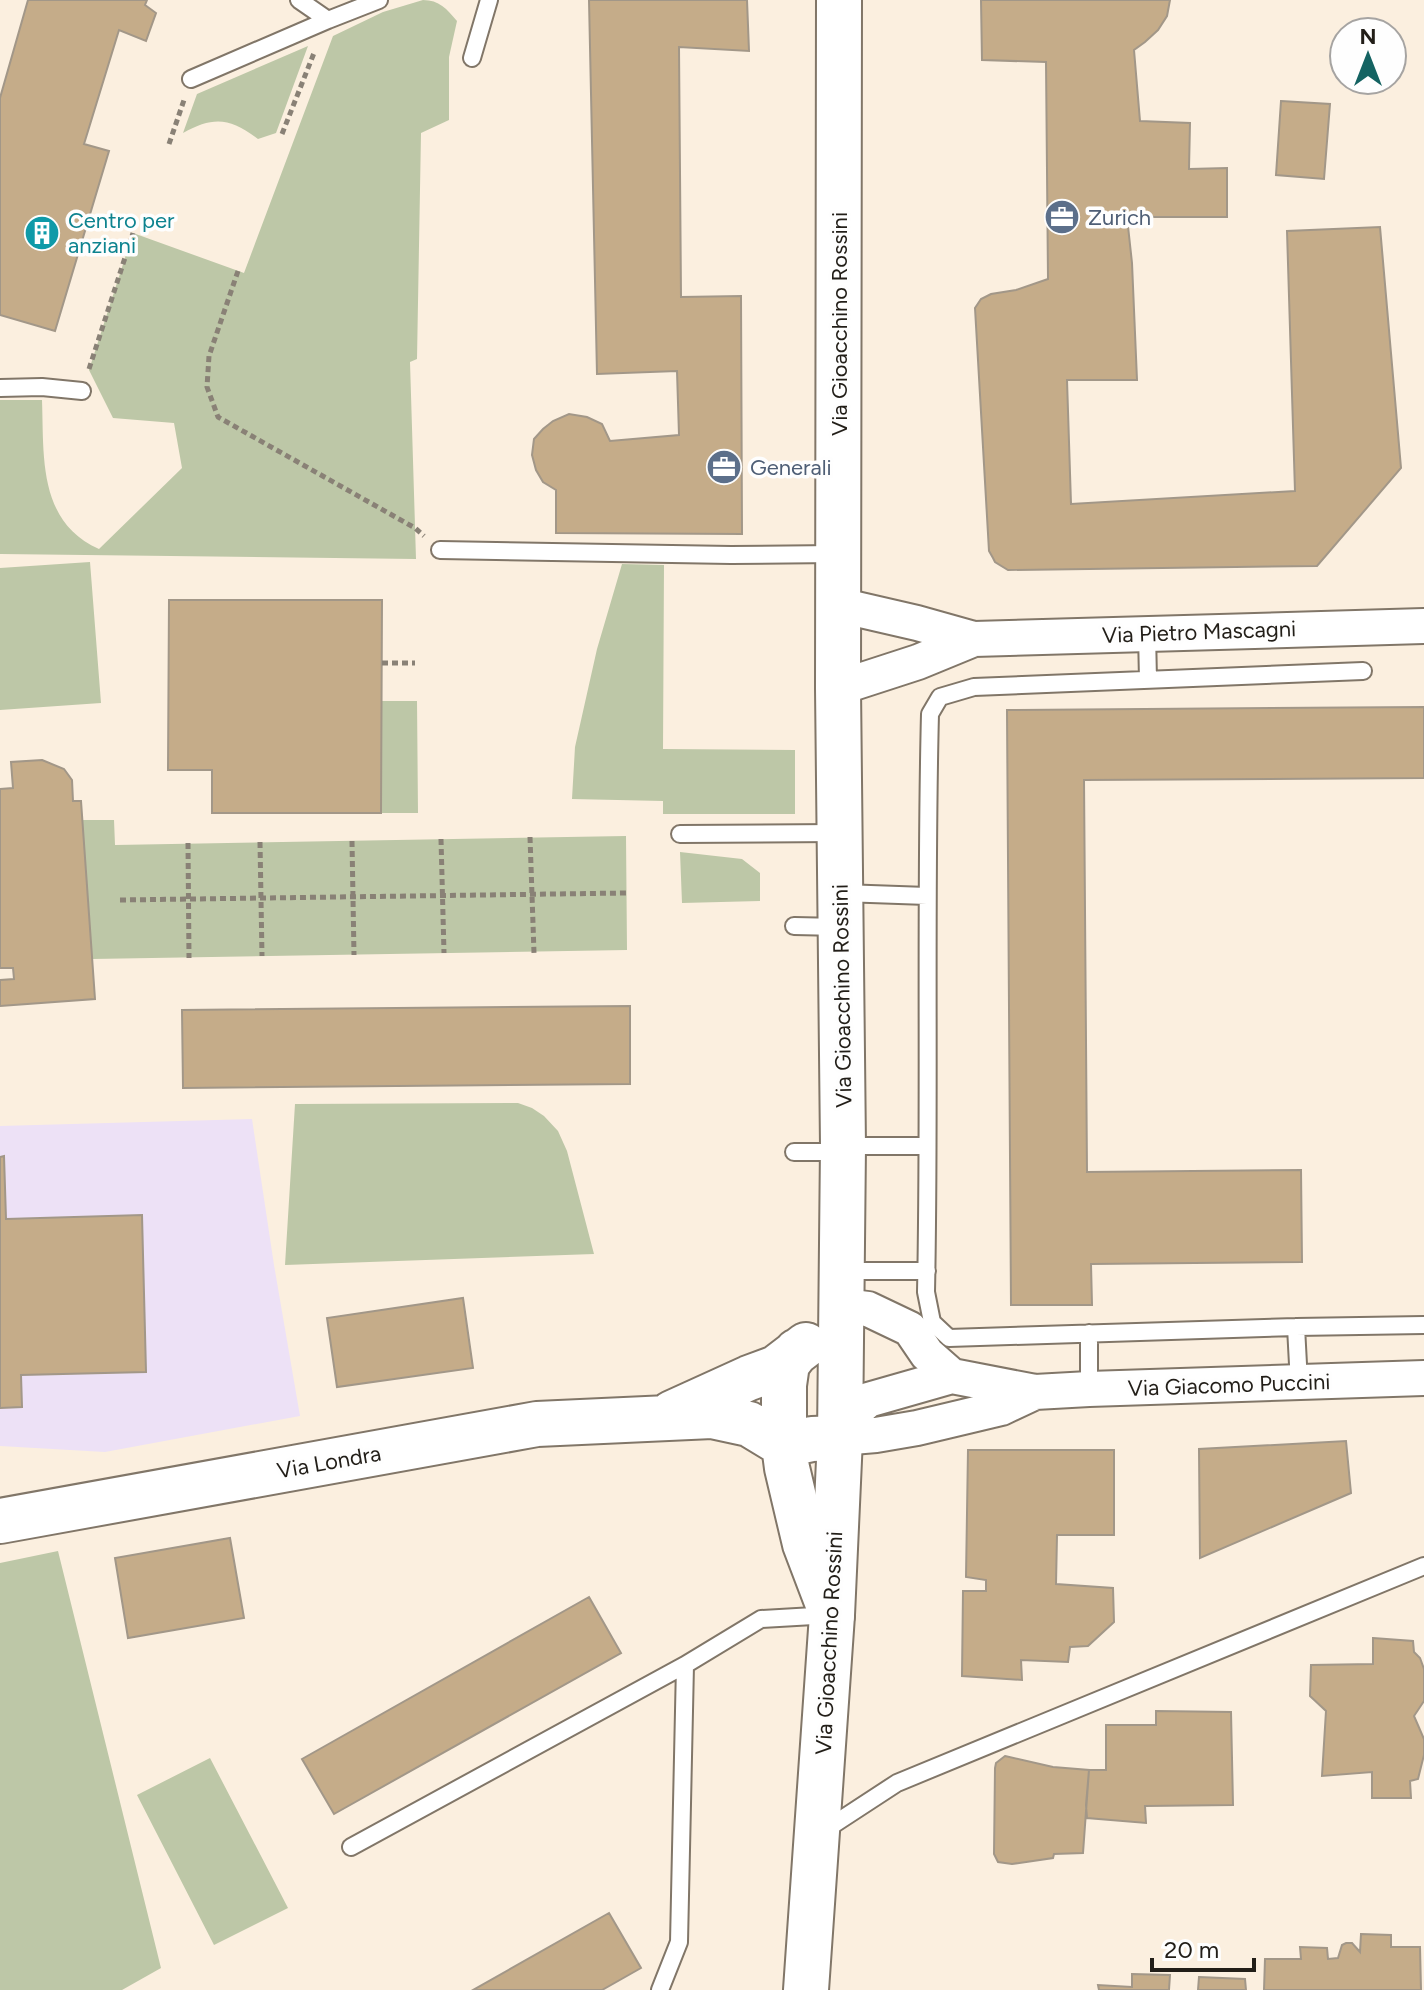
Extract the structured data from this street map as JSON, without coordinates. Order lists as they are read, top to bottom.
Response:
{
  "streets": {
    "main road": ["Via Gioacchino Rossini", "Via Londra"],
    "street": ["Via Pietro Mascagni", "Via Giacomo Puccini"]
  },
  "crossings": [
    ["Via Gioacchino Rossini", "Via Pietro Mascagni"],
    ["Via Gioacchino Rossini", "Via Giacomo Puccini"],
    ["Via Gioacchino Rossini", "Via Londra"]
  ],
  "places": {
    "office": ["Zurich", "Generali"],
    "building": ["Centro per anziani"]
  },
  "scale_bar": "20 m",
  "north": "top"
}
